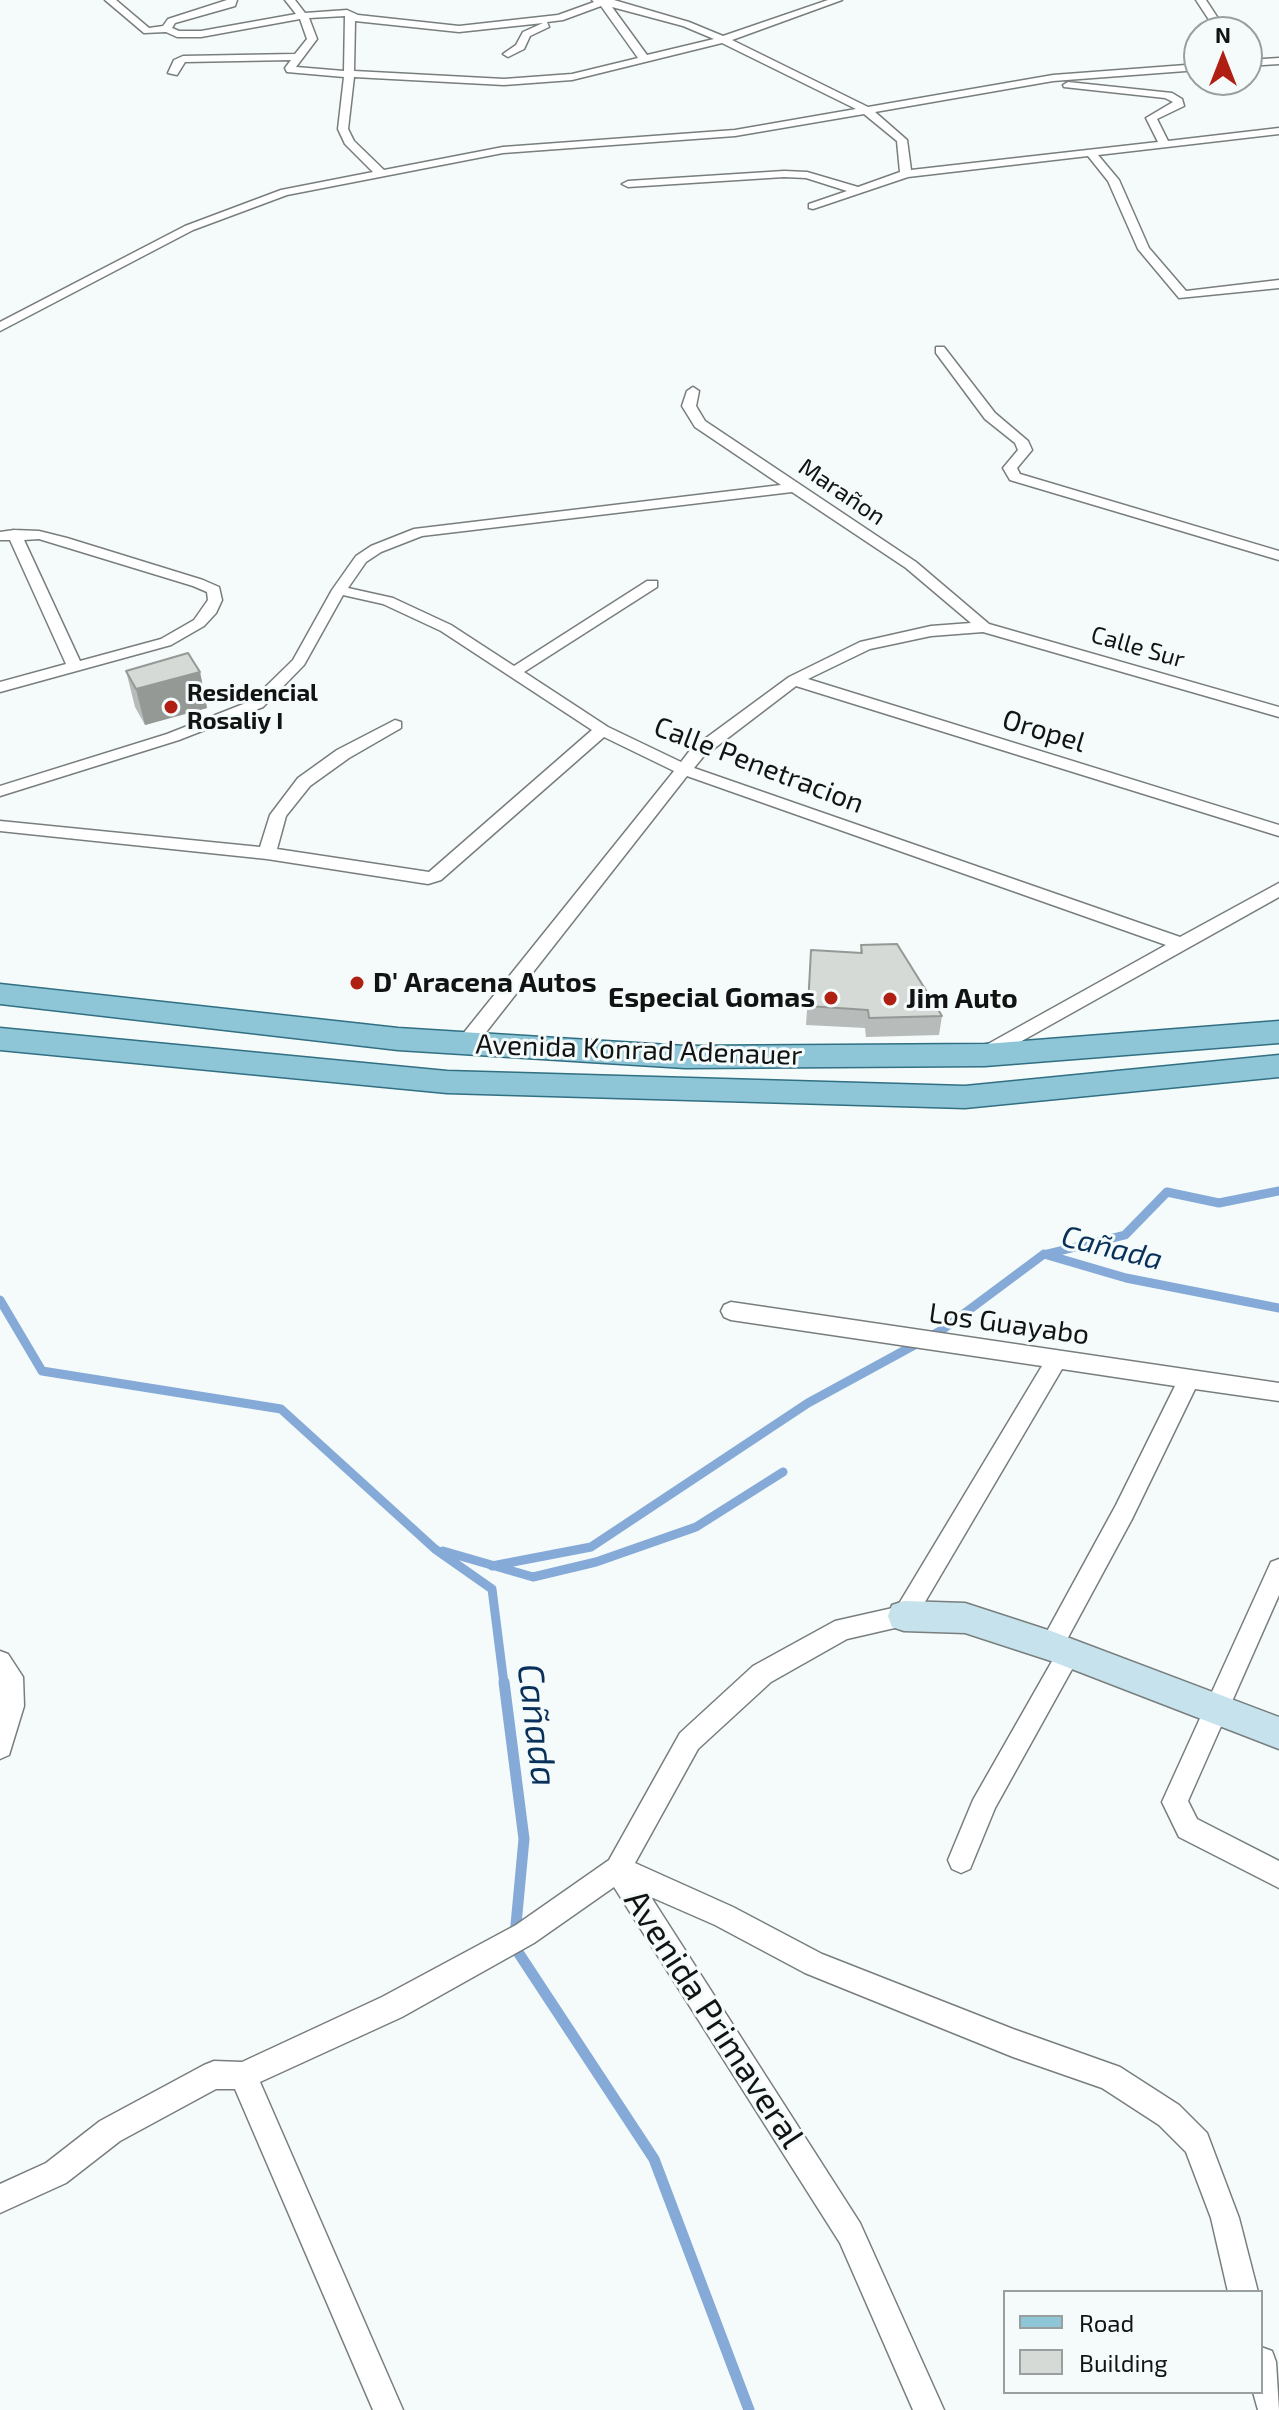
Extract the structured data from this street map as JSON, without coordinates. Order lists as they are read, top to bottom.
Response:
{
  "streets": {
    "main road": ["Avenida Konrad Adenauer"],
    "street": [
      "Marañon",
      "Calle Sur",
      "Oropel",
      "Calle Penetracion",
      "Los Guayabo",
      "Avenida Primaveral"
    ]
  },
  "crossings": [
    ["Marañon", "Calle Sur"]
  ],
  "water": ["Cañada"],
  "places": [
    "Residencial Rosaliy I",
    "D' Aracena Autos",
    "Especial Gomas",
    "Jim Auto"
  ],
  "legend": ["Road", "Building"],
  "north": "top"
}
